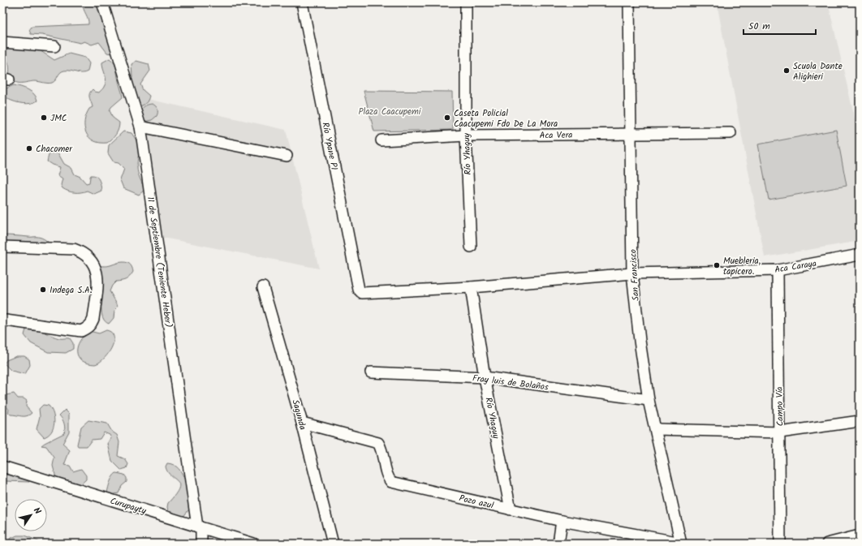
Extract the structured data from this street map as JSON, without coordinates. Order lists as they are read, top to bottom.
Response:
{
  "streets": {
    "street": [
      "Aca Vera",
      "Río Ypane P1",
      "Río Yhaguy",
      "11 de Septiembre (Teniente Heber)",
      "Aca Caraya",
      "San Francisco",
      "Fray luis de Bolaños",
      "Campo Vía",
      "Sagunda",
      "Pozo azul",
      "Curupayty"
    ]
  },
  "crossings": [
    ["Aca Vera", "Río Yhaguy"],
    ["Aca Vera", "San Francisco"],
    ["Río Ypane P1", "Aca Caraya"],
    ["Río Yhaguy", "Aca Caraya"],
    ["Río Yhaguy", "Fray luis de Bolaños"],
    ["Río Yhaguy", "Pozo azul"],
    ["11 de Septiembre (Teniente Heber)", "Curupayty"],
    ["Aca Caraya", "San Francisco"],
    ["Aca Caraya", "Campo Vía"],
    ["San Francisco", "Fray luis de Bolaños"],
    ["San Francisco", "Pozo azul"],
    ["Sagunda", "Pozo azul"]
  ],
  "parks": ["Plaza Caacupemi"],
  "places": [
    "Scuola Dante Alighieri",
    "JMC",
    "Caseta Policial Caacupemi Fdo De La Mora",
    "Chacomer",
    "Muebleria, tapicero.",
    "Indega S.A."
  ],
  "scale_bar": "50 m",
  "north": "top right"
}
